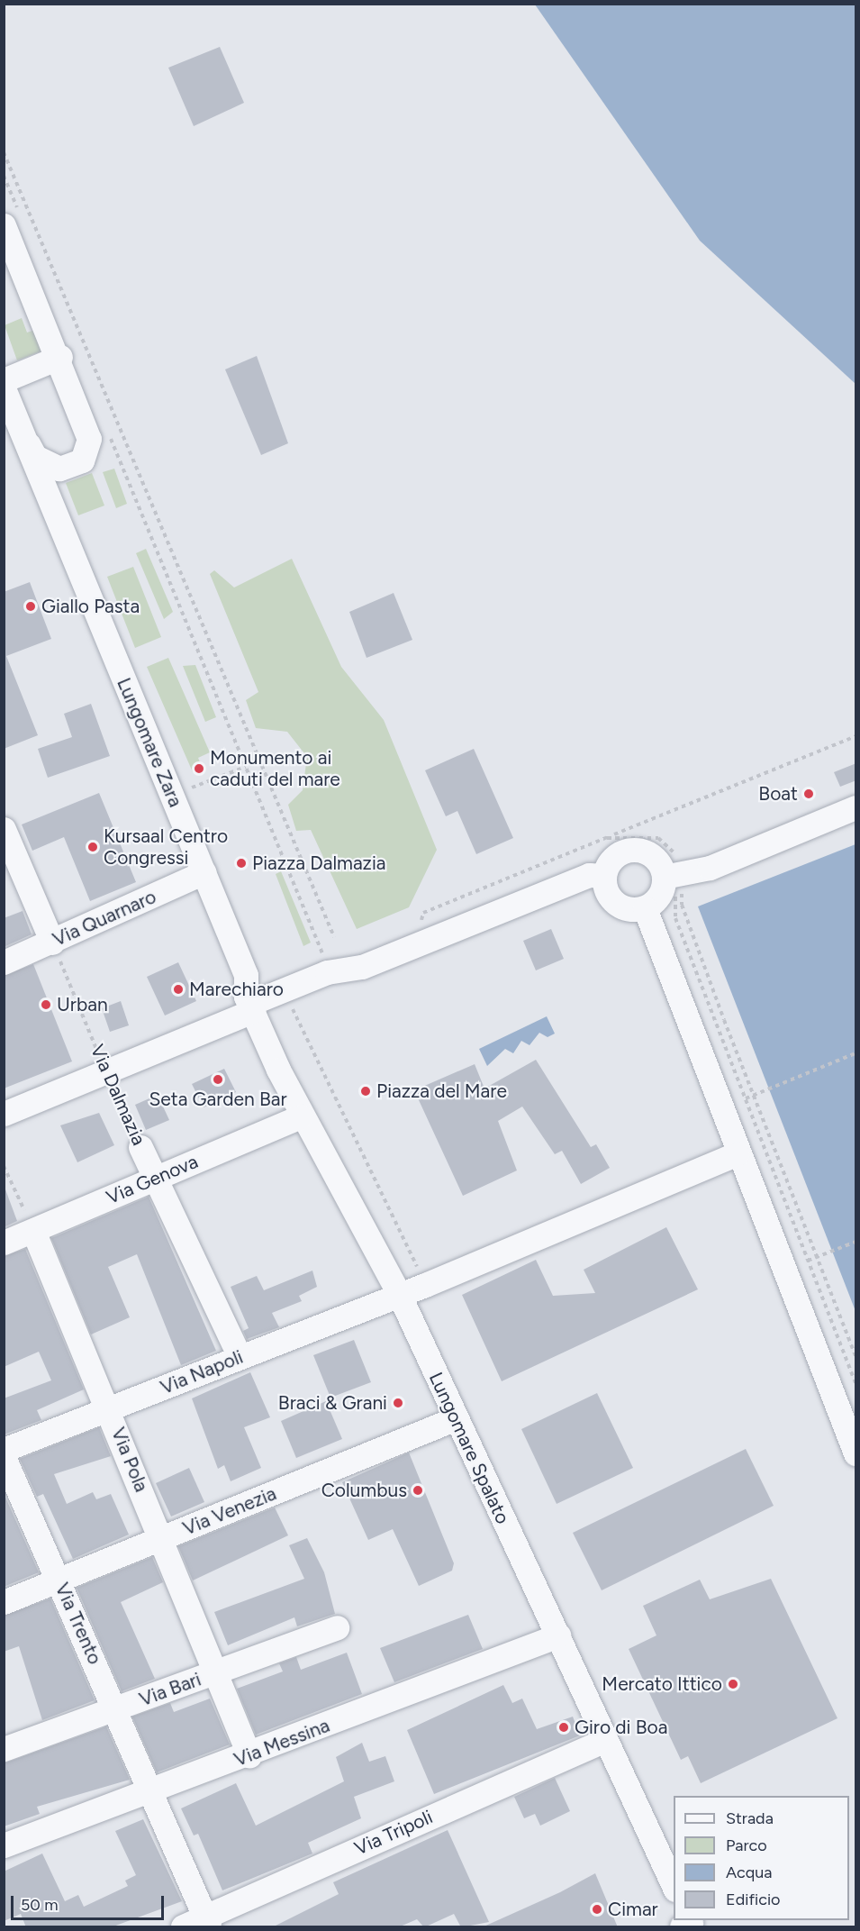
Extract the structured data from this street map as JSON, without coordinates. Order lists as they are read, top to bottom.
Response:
{
  "streets": {
    "street": [
      "Lungomare Zara",
      "Via Quarnaro",
      "Via Dalmazia",
      "Via Genova",
      "Via Napoli",
      "Lungomare Spalato",
      "Via Pola",
      "Via Venezia",
      "Via Trento",
      "Via Bari",
      "Via Messina",
      "Via Tripoli"
    ]
  },
  "crossings": [
    ["Lungomare Zara", "Via Quarnaro"],
    ["Lungomare Zara", "Lungomare Spalato"],
    ["Via Quarnaro", "Via Dalmazia"],
    ["Via Dalmazia", "Via Genova"],
    ["Via Dalmazia", "Via Napoli"],
    ["Via Genova", "Lungomare Spalato"],
    ["Via Genova", "Via Pola"],
    ["Via Napoli", "Lungomare Spalato"],
    ["Via Napoli", "Via Pola"],
    ["Lungomare Spalato", "Via Venezia"],
    ["Lungomare Spalato", "Via Messina"],
    ["Lungomare Spalato", "Via Tripoli"],
    ["Via Pola", "Via Venezia"],
    ["Via Pola", "Via Bari"],
    ["Via Pola", "Via Messina"],
    ["Via Venezia", "Via Trento"],
    ["Via Trento", "Via Bari"],
    ["Via Trento", "Via Messina"],
    ["Via Trento", "Via Tripoli"]
  ],
  "places": [
    "Giallo Pasta",
    "Monumento ai caduti del mare",
    "Boat",
    "Kursaal Centro Congressi",
    "Piazza Dalmazia",
    "Marechiaro",
    "Urban",
    "Seta Garden Bar",
    "Piazza del Mare",
    "Braci & Grani",
    "Columbus",
    "Mercato Ittico",
    "Giro di Boa",
    "Cimar"
  ],
  "legend": [
    "Strada",
    "Parco",
    "Acqua",
    "Edificio"
  ],
  "scale_bar": "50 m"
}
